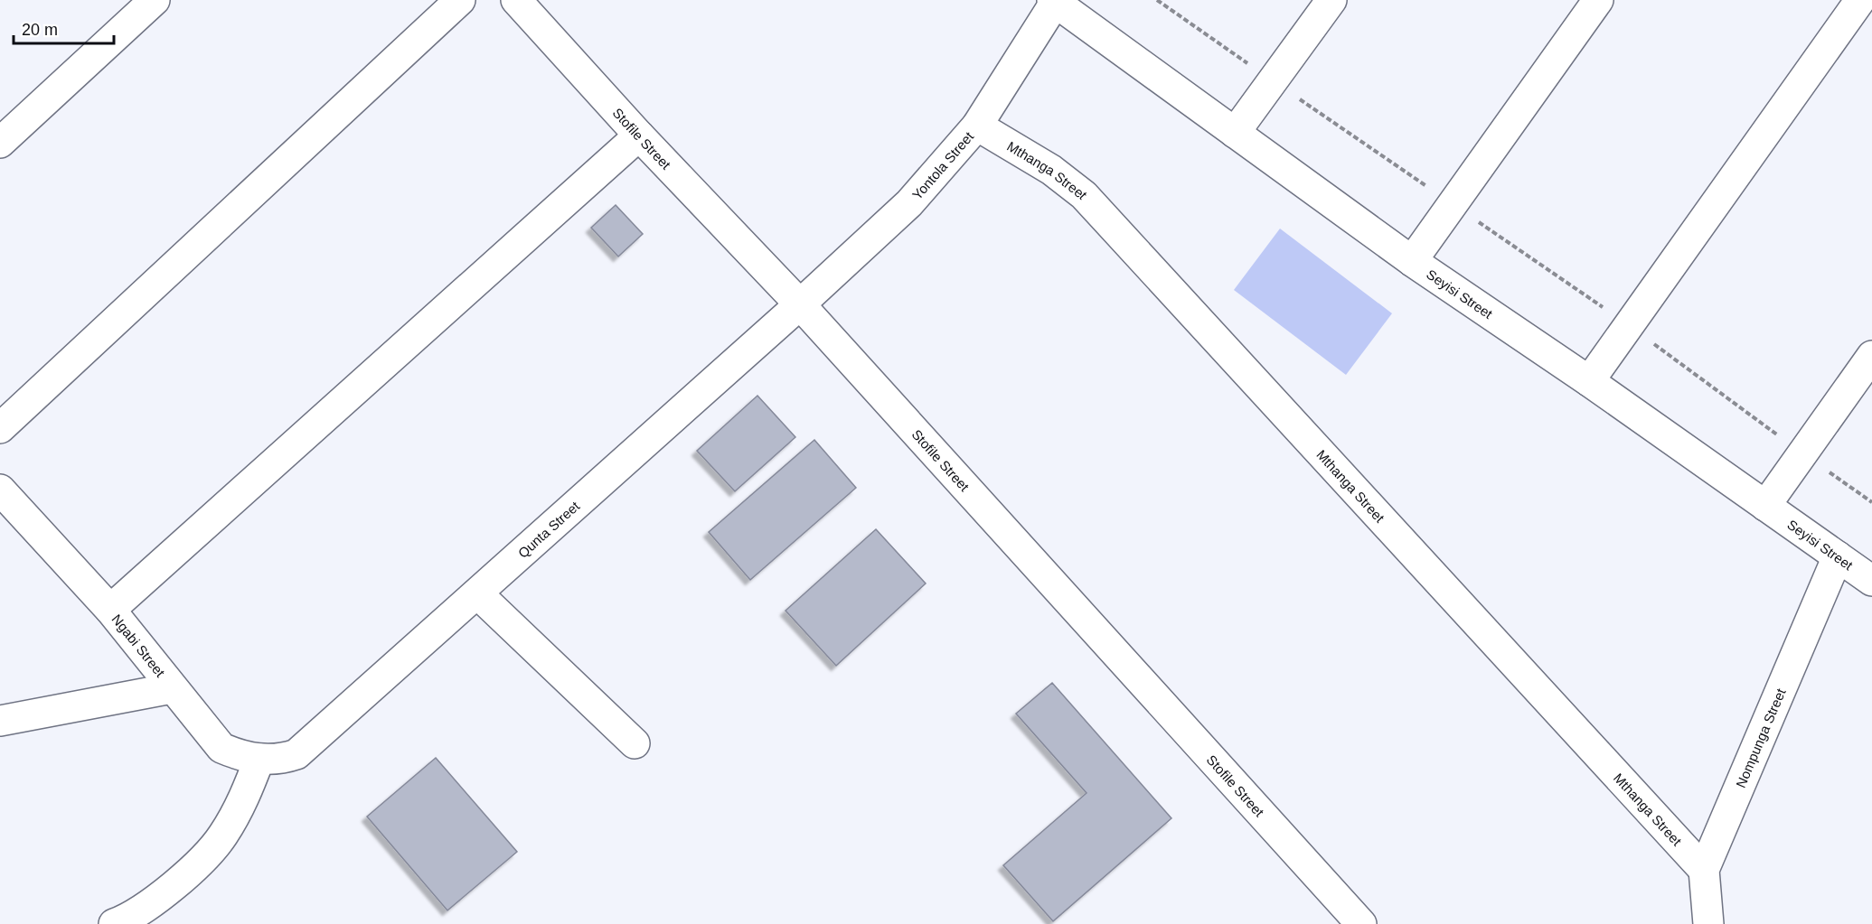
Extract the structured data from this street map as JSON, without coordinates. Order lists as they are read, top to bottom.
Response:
{
  "streets": {
    "street": [
      "Stofile Street",
      "Yontola Street",
      "Mthanga Street",
      "Seyisi Street",
      "Qunta Street",
      "Ngabi Street",
      "Nompunga Street"
    ]
  },
  "crossings": [
    ["Stofile Street", "Yontola Street"],
    ["Stofile Street", "Qunta Street"],
    ["Yontola Street", "Mthanga Street"],
    ["Yontola Street", "Seyisi Street"],
    ["Yontola Street", "Qunta Street"],
    ["Mthanga Street", "Nompunga Street"],
    ["Seyisi Street", "Nompunga Street"],
    ["Qunta Street", "Ngabi Street"]
  ],
  "scale_bar": "20 m"
}
